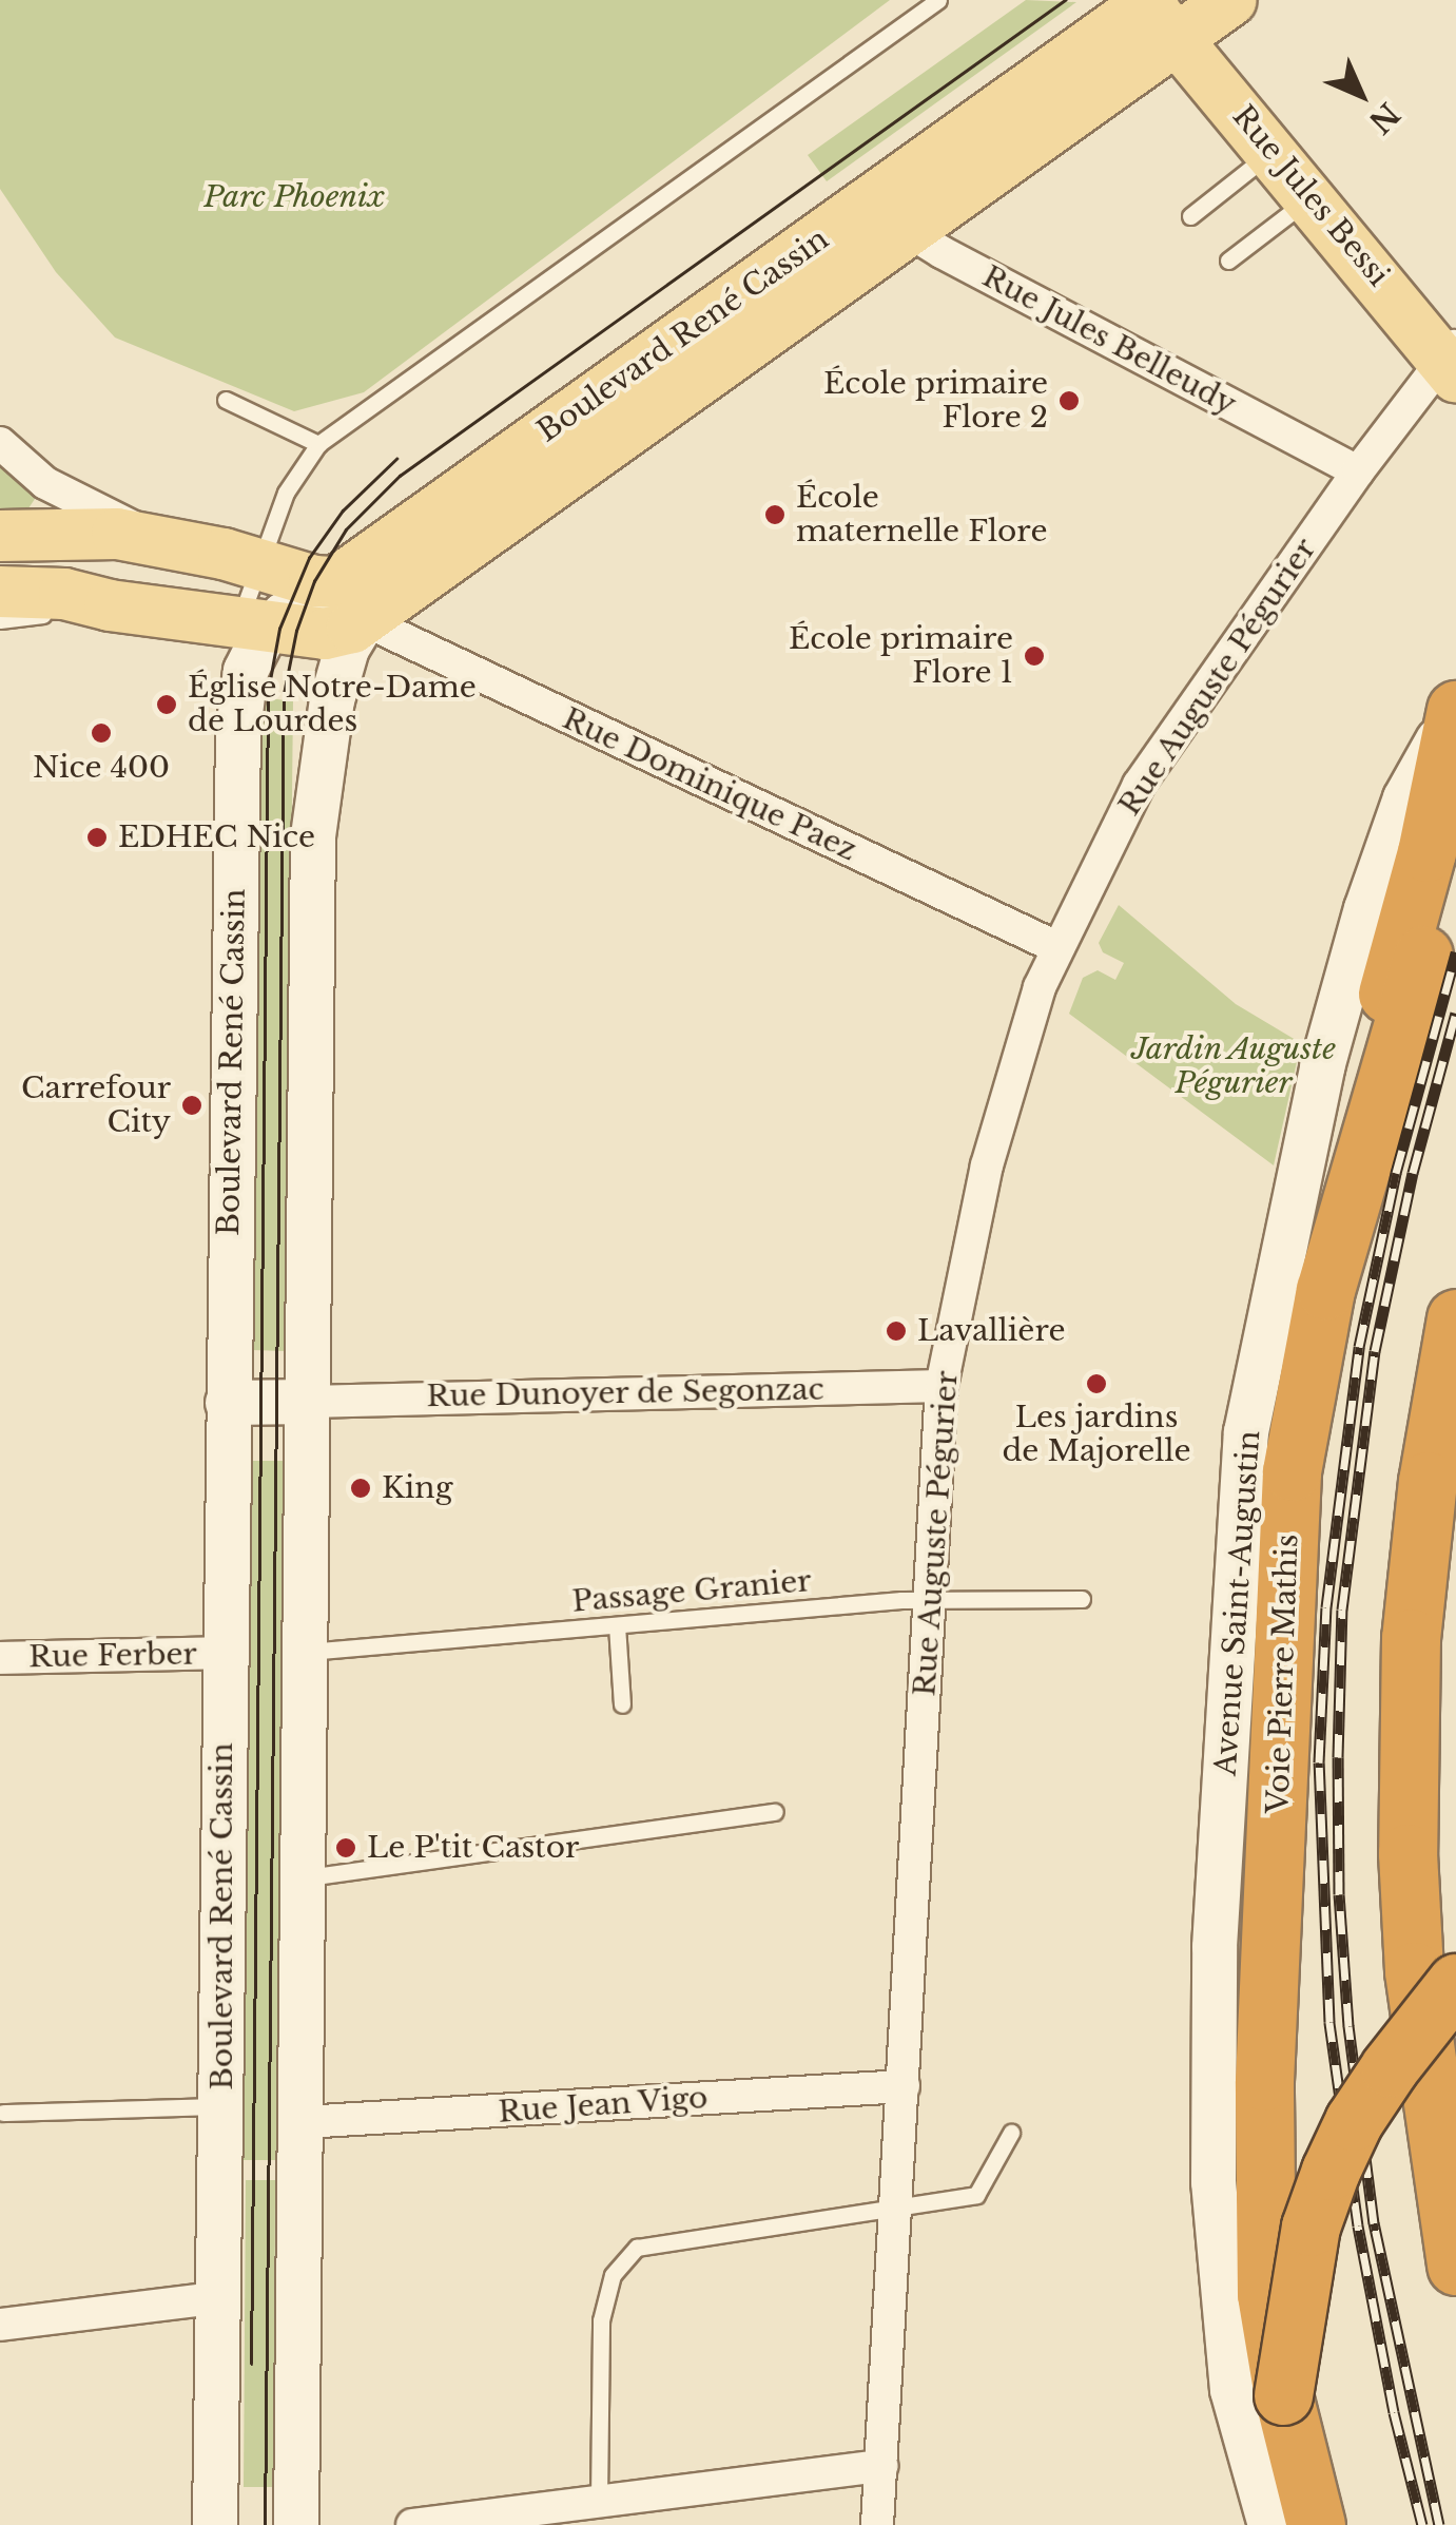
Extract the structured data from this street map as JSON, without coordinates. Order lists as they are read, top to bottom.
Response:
{
  "streets": {
    "highway": ["Voie Pierre Mathis"],
    "main road": ["Rue Jules Bessi", "Boulevard René Cassin", "Avenue Saint-Augustin"],
    "street": [
      "Rue Jules Belleudy",
      "Rue Auguste Pégurier",
      "Rue Dominique Paez",
      "Rue Dunoyer de Segonzac",
      "Rue Ferber",
      "Rue Jean Vigo"
    ],
    "lane": ["Passage Granier"]
  },
  "crossings": [
    ["Rue Jules Bessi", "Boulevard René Cassin"],
    ["Rue Jules Bessi", "Rue Auguste Pégurier"],
    ["Boulevard René Cassin", "Rue Jules Belleudy"],
    ["Boulevard René Cassin", "Rue Dominique Paez"],
    ["Boulevard René Cassin", "Rue Dunoyer de Segonzac"],
    ["Boulevard René Cassin", "Passage Granier"],
    ["Boulevard René Cassin", "Rue Ferber"],
    ["Boulevard René Cassin", "Rue Jean Vigo"],
    ["Rue Jules Belleudy", "Rue Auguste Pégurier"],
    ["Rue Auguste Pégurier", "Rue Dominique Paez"],
    ["Rue Auguste Pégurier", "Rue Dunoyer de Segonzac"],
    ["Rue Auguste Pégurier", "Passage Granier"],
    ["Rue Auguste Pégurier", "Rue Jean Vigo"]
  ],
  "parks": ["Parc Phoenix", "Jardin Auguste Pégurier"],
  "places": [
    "École primaire Flore 2",
    "École maternelle Flore",
    "École primaire Flore 1",
    "Église Notre-Dame de Lourdes",
    "Nice 400",
    "EDHEC Nice",
    "Carrefour City",
    "Lavallière",
    "Les jardins de Majorelle",
    "King",
    "Le P'tit Castor"
  ],
  "north": "bottom right"
}
